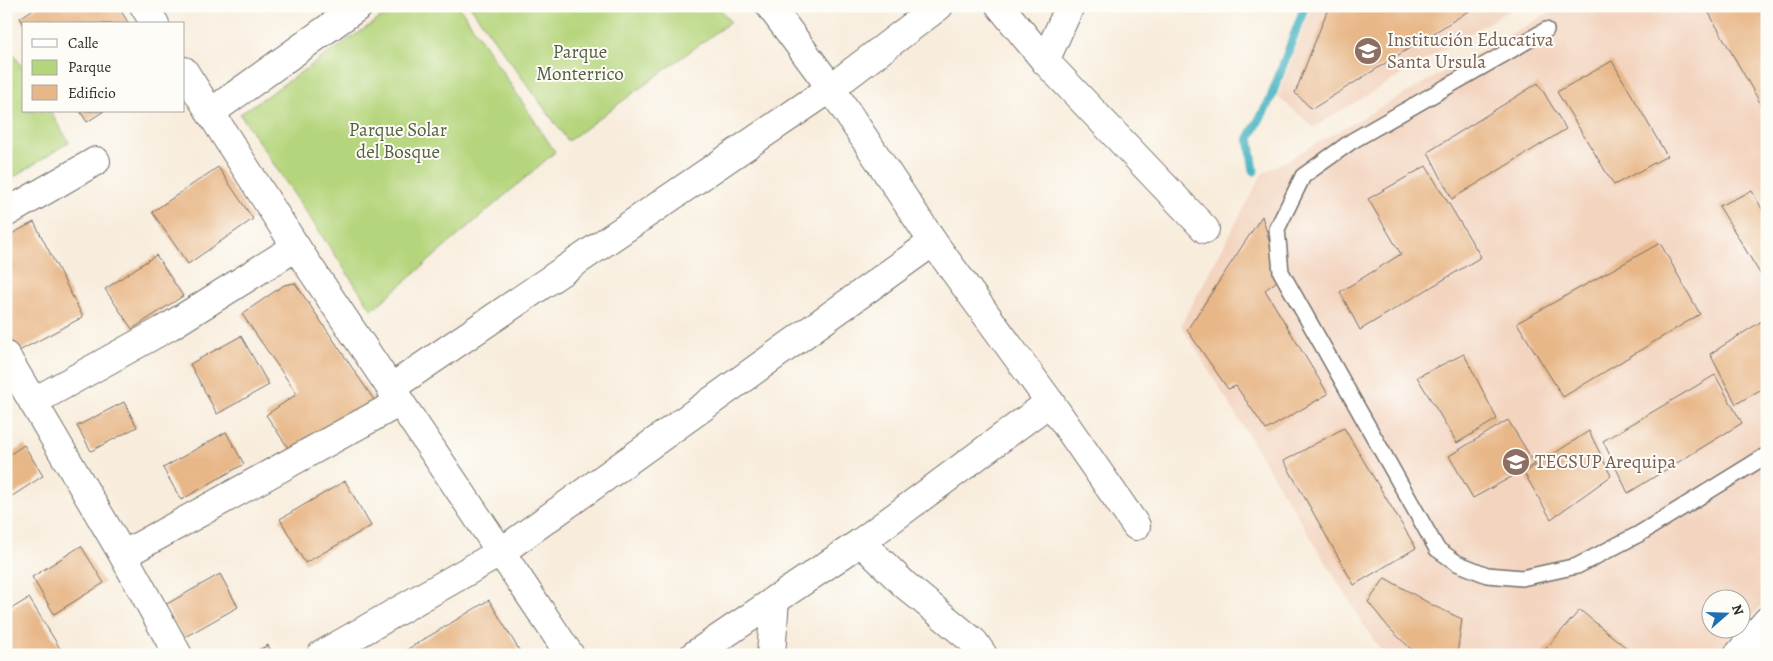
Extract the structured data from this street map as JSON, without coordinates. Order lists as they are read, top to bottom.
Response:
{
  "parks": ["Parque Monterrico", "Parque Solar del Bosque"],
  "places": {
    "school or university": ["Institución Educativa Santa Ursula", "TECSUP Arequipa"]
  },
  "legend": ["Calle", "Parque", "Edificio"],
  "north": "right"
}
